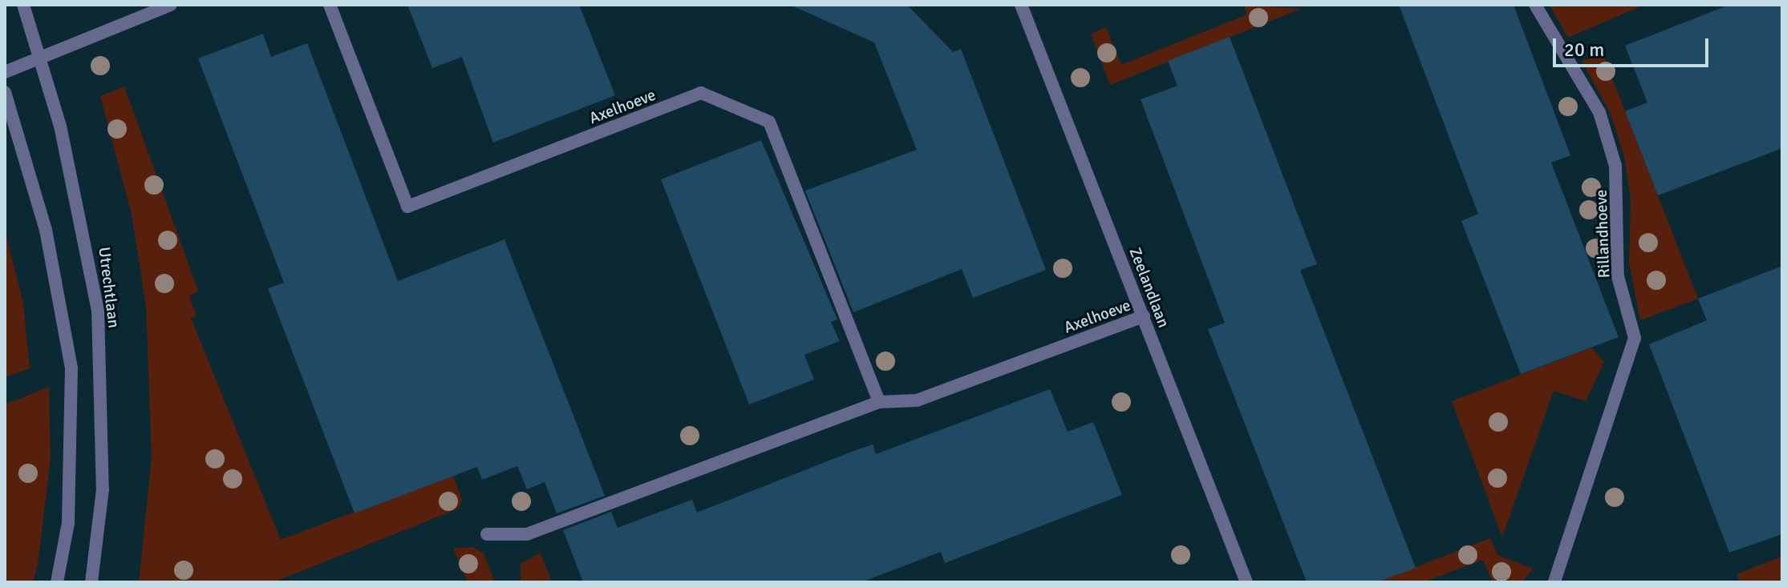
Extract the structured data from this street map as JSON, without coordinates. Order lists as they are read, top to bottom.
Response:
{
  "streets": {
    "street": [
      "Axelhoeve",
      "Rillandhoeve",
      "Utrechtlaan",
      "Zeelandlaan"
    ]
  },
  "crossings": [
    ["Axelhoeve", "Zeelandlaan"]
  ],
  "scale_bar": "20 m"
}
